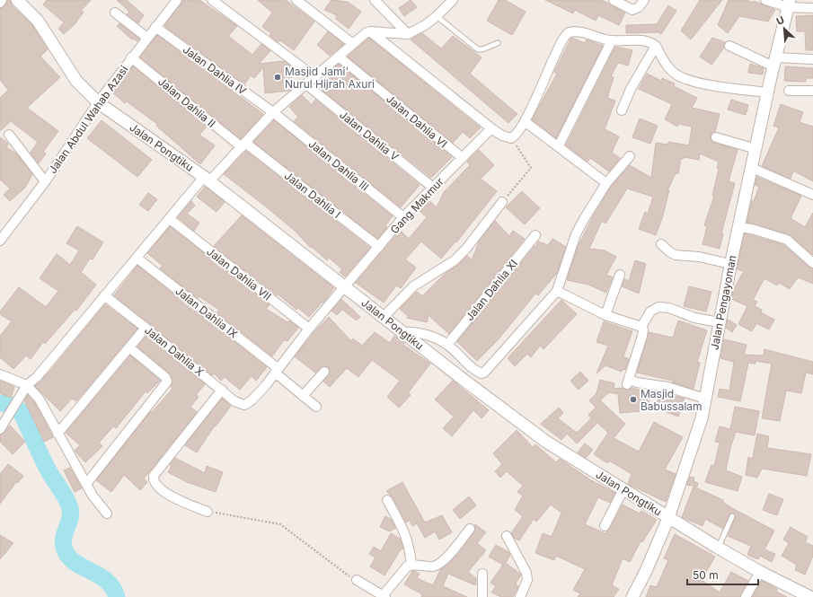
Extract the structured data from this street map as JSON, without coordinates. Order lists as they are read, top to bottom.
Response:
{
  "streets": {
    "street": [
      "Jalan Dahlia IV",
      "Jalan Dahlia II",
      "Jalan Abdul Wahab Azasi",
      "Jalan Dahlia VI",
      "Jalan Dahlia V",
      "Jalan Pongtiku",
      "Jalan Dahlia III",
      "Jalan Dahlia I",
      "Gang Makmur",
      "Jalan Dahlia VII",
      "Jalan Dahlia XI",
      "Jalan Pengayoman",
      "Jalan Dahlia IX",
      "Jalan Dahlia X"
    ]
  },
  "crossings": [
    ["Jalan Dahlia IV", "Jalan Abdul Wahab Azasi"],
    ["Jalan Dahlia IV", "Jalan Dahlia III"],
    ["Jalan Dahlia II", "Jalan Abdul Wahab Azasi"],
    ["Jalan Dahlia II", "Jalan Dahlia I"],
    ["Jalan Abdul Wahab Azasi", "Jalan Pongtiku"],
    ["Jalan Dahlia VI", "Gang Makmur"],
    ["Jalan Dahlia V", "Gang Makmur"],
    ["Jalan Pongtiku", "Gang Makmur"],
    ["Jalan Pongtiku", "Jalan Pengayoman"],
    ["Jalan Dahlia III", "Gang Makmur"],
    ["Jalan Dahlia I", "Gang Makmur"],
    ["Gang Makmur", "Jalan Dahlia VII"],
    ["Gang Makmur", "Jalan Dahlia IX"],
    ["Gang Makmur", "Jalan Dahlia X"]
  ],
  "places": ["Masjid Jami' Nurul Hijrah Axuri", "Masjid Babussalam"],
  "scale_bar": "50 m",
  "north": "top left"
}
